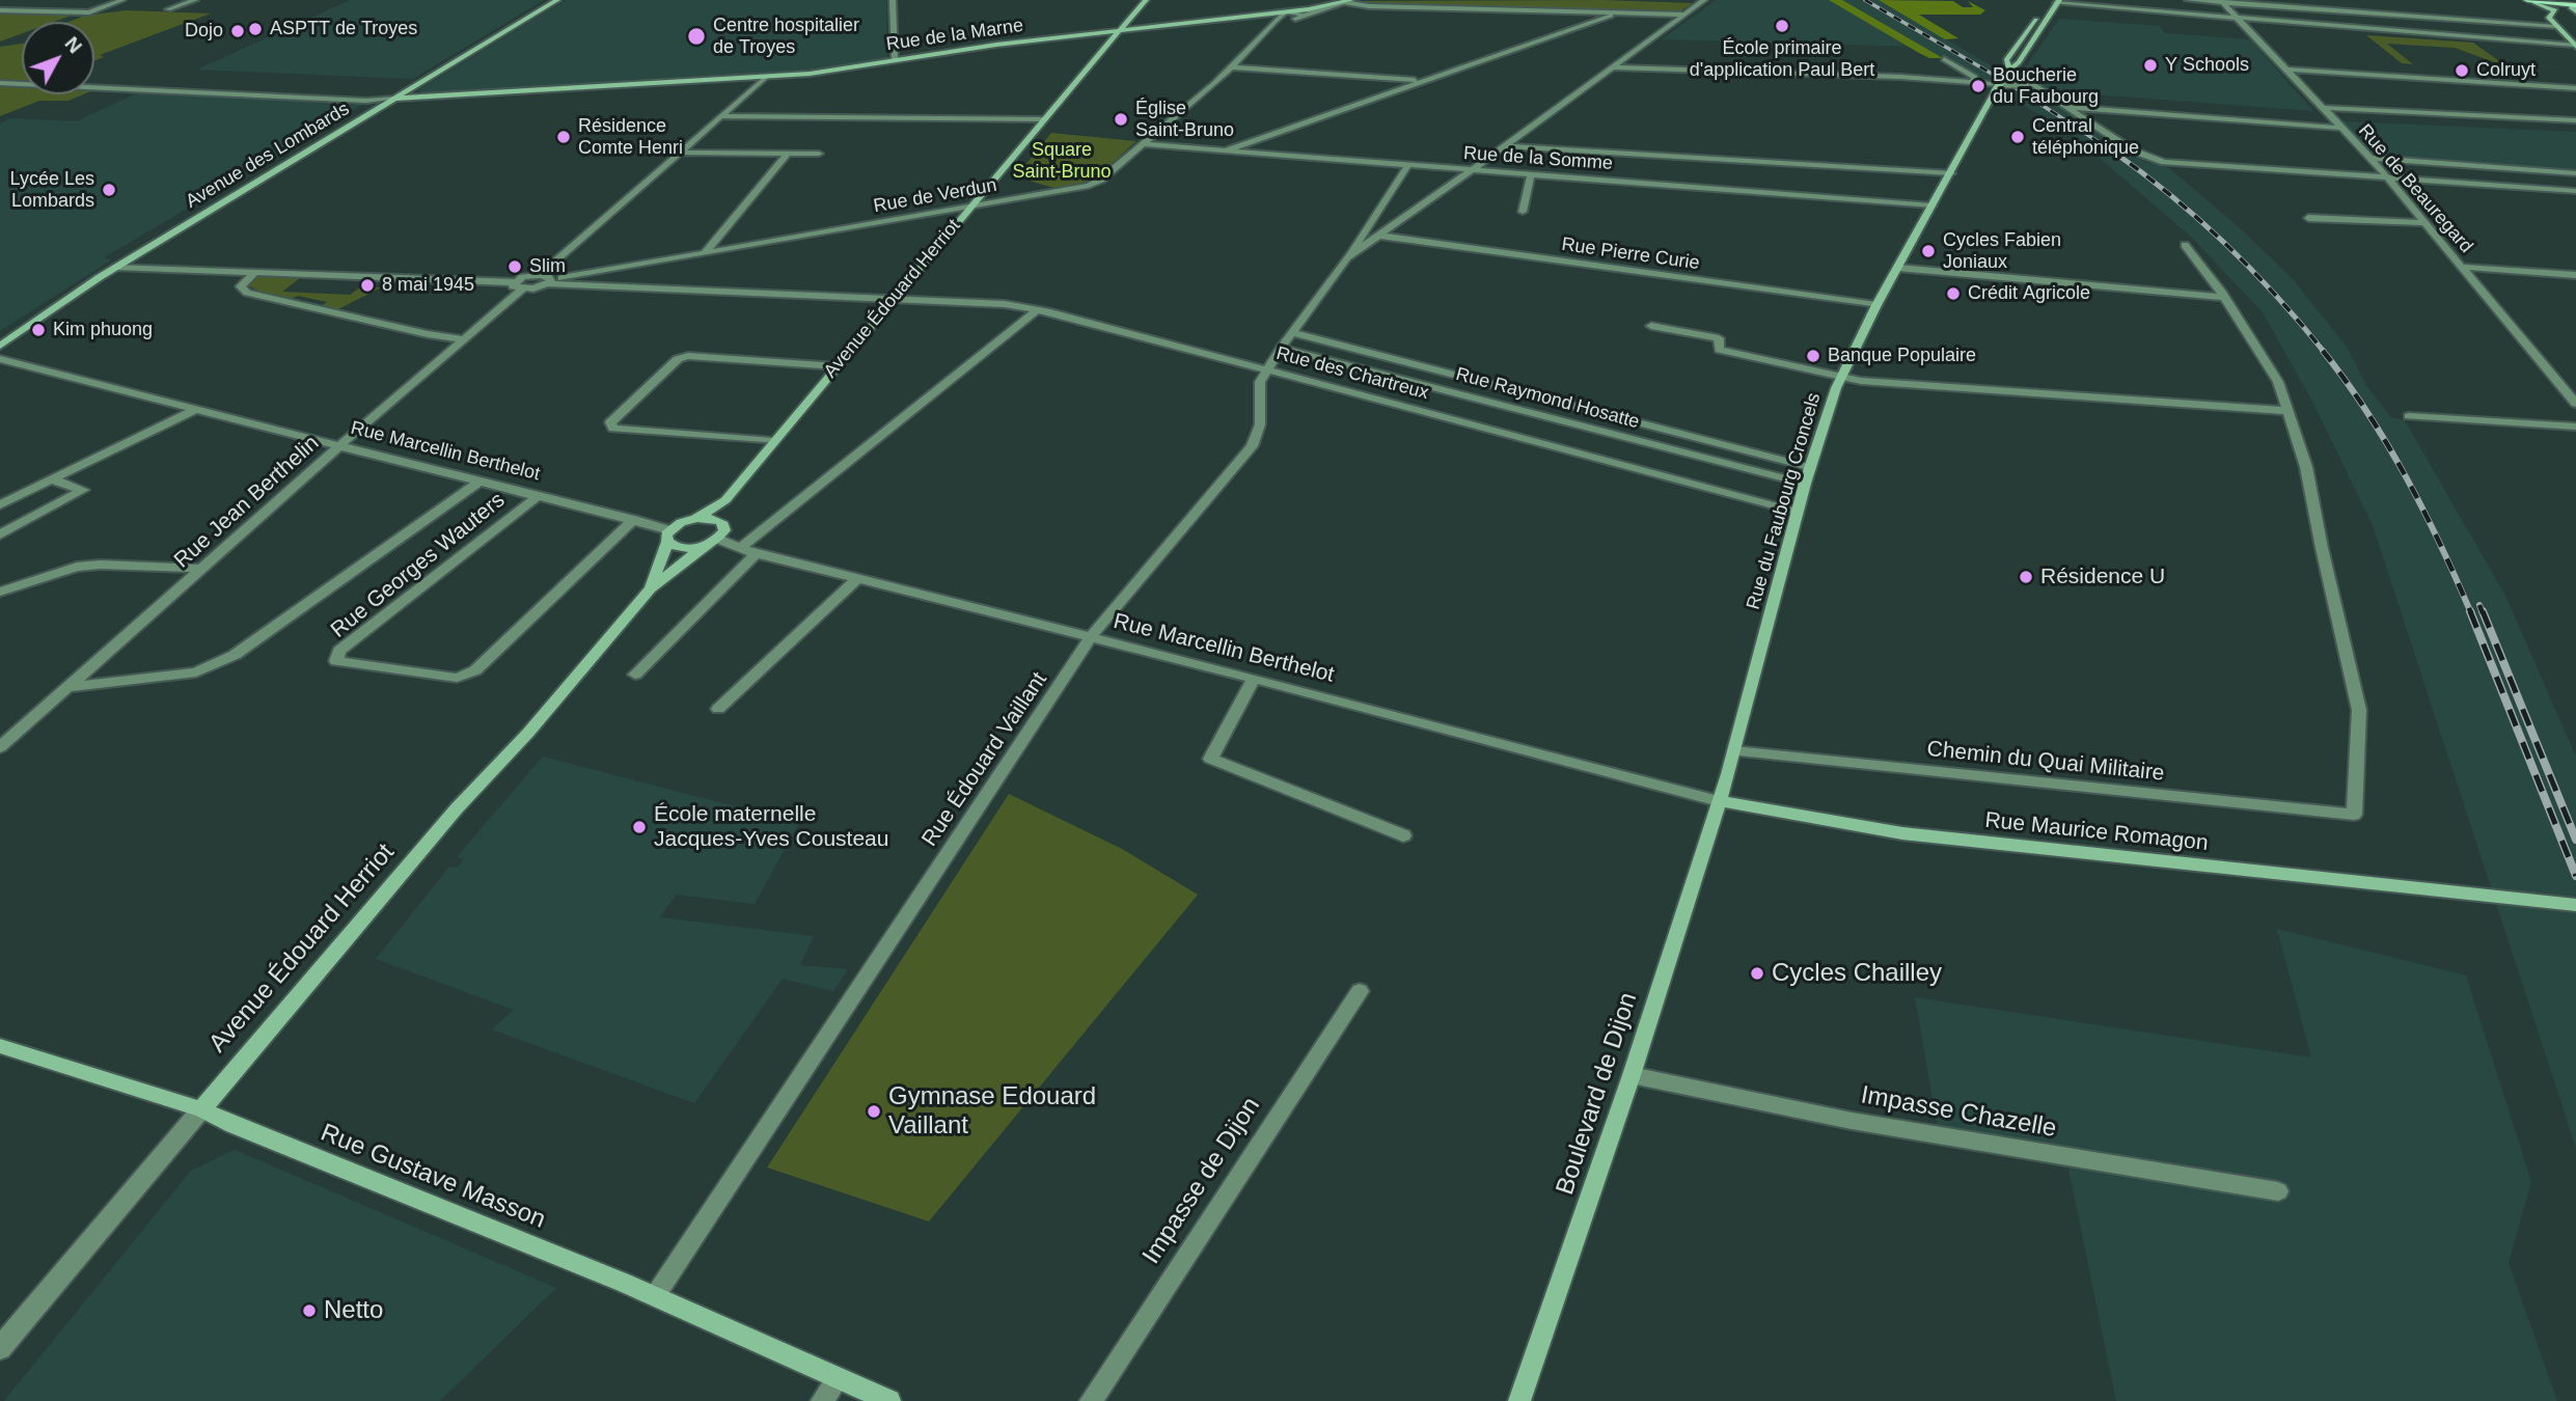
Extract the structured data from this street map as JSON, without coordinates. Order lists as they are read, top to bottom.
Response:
{
  "streets": {
    "street": [
      "Rue de la Marne",
      "Avenue des Lombards",
      "Rue de la Somme",
      "Rue de Beauregard",
      "Rue de Verdun",
      "Rue Pierre Curie",
      "Avenue Édouard Herriot",
      "Rue des Chartreux",
      "Rue Raymond Hosatte",
      "Rue Marcellin Berthelot",
      "Rue du Faubourg Croncels",
      "Rue Jean Berthelin",
      "Rue Georges Wauters",
      "Rue Édouard Vaillant",
      "Chemin du Quai Militaire",
      "Rue Maurice Romagon",
      "Boulevard de Dijon",
      "Impasse Chazelle",
      "Rue Gustave Masson",
      "Impasse de Dijon"
    ]
  },
  "crossings": [
    ["Rue de la Marne", "Avenue des Lombards"],
    ["Rue de la Marne", "Rue de Verdun"],
    ["Rue de la Marne", "Avenue Édouard Herriot"],
    ["Rue de la Somme", "Rue de Verdun"],
    ["Rue de la Somme", "Rue du Faubourg Croncels"],
    ["Rue de la Somme", "Rue Édouard Vaillant"],
    ["Rue de Verdun", "Avenue Édouard Herriot"],
    ["Rue de Verdun", "Rue des Chartreux"],
    ["Rue Pierre Curie", "Rue du Faubourg Croncels"],
    ["Rue Pierre Curie", "Rue Édouard Vaillant"],
    ["Avenue Édouard Herriot", "Rue des Chartreux"],
    ["Avenue Édouard Herriot", "Rue Marcellin Berthelot"],
    ["Avenue Édouard Herriot", "Rue Gustave Masson"],
    ["Rue des Chartreux", "Rue du Faubourg Croncels"],
    ["Rue des Chartreux", "Rue Édouard Vaillant"],
    ["Rue Raymond Hosatte", "Rue du Faubourg Croncels"],
    ["Rue Raymond Hosatte", "Rue Édouard Vaillant"],
    ["Rue Marcellin Berthelot", "Rue du Faubourg Croncels"],
    ["Rue Marcellin Berthelot", "Rue Jean Berthelin"],
    ["Rue Marcellin Berthelot", "Rue Georges Wauters"],
    ["Rue Marcellin Berthelot", "Rue Édouard Vaillant"],
    ["Rue Marcellin Berthelot", "Rue Maurice Romagon"],
    ["Rue Marcellin Berthelot", "Boulevard de Dijon"],
    ["Rue du Faubourg Croncels", "Chemin du Quai Militaire"],
    ["Rue du Faubourg Croncels", "Rue Maurice Romagon"],
    ["Rue du Faubourg Croncels", "Boulevard de Dijon"],
    ["Rue Édouard Vaillant", "Rue Gustave Masson"],
    ["Rue Maurice Romagon", "Boulevard de Dijon"],
    ["Boulevard de Dijon", "Impasse Chazelle"]
  ],
  "parks": ["Square Saint-Bruno"],
  "places": [
    "École primaire d'application Paul Bert",
    "ASPTT de Troyes",
    "Dojo",
    "Centre hospitalier de Troyes",
    "Y Schools",
    "Colruyt",
    "Boucherie du Faubourg",
    "Église Saint-Bruno",
    "Résidence Comte Henri",
    "Central téléphonique",
    "Lycée Les Lombards",
    "Cycles Fabien Joniaux",
    "Slim",
    "8 mai 1945",
    "Crédit Agricole",
    "Kim phuong",
    "Banque Populaire",
    "Résidence U",
    "École maternelle Jacques-Yves Cousteau",
    "Cycles Chailley",
    "Gymnase Edouard Vaillant",
    "Netto"
  ],
  "north": "top right"
}
